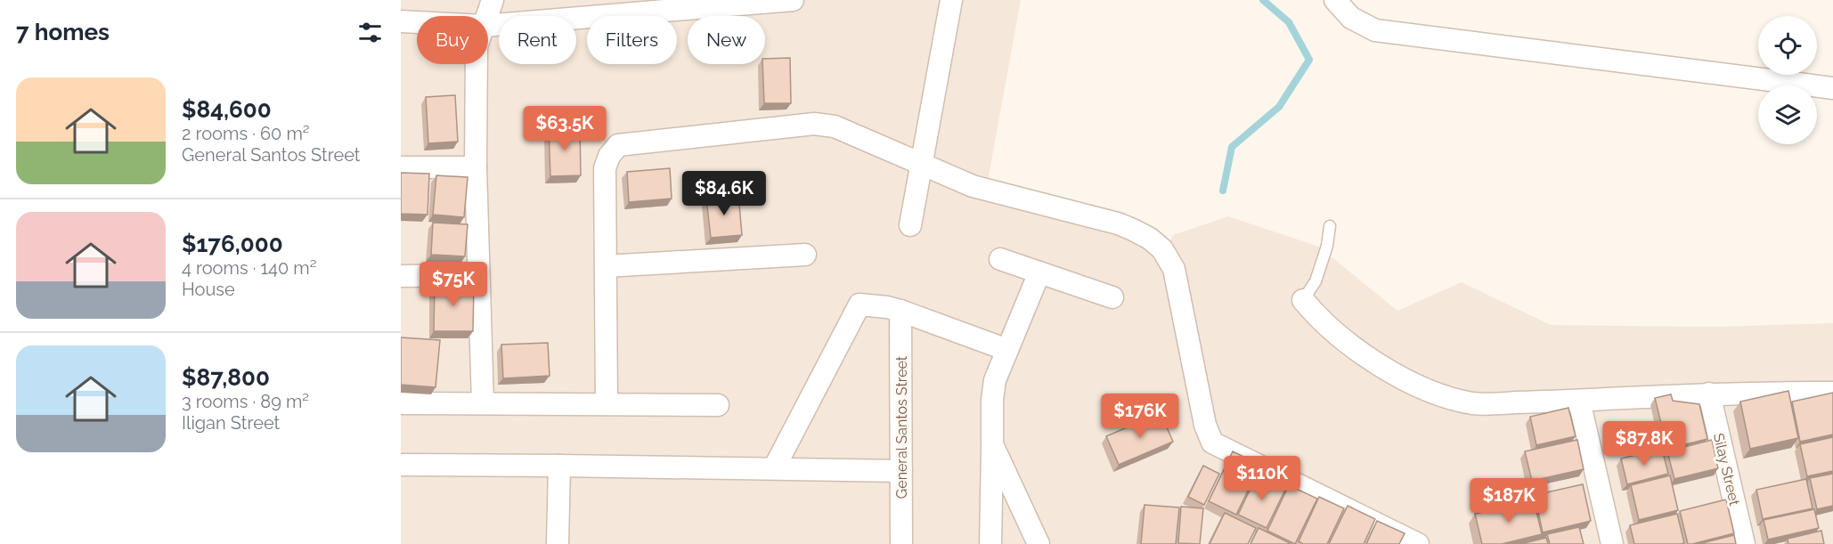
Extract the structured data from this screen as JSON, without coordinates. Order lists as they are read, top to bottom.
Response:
{
  "streets": {
    "street": ["General Santos Street", "Silay Street"]
  },
  "page": {
    "heading": "7 homes",
    "chip": [
      "Buy",
      "Rent",
      "Filters",
      "New"
    ],
    "list": [
      {
        "name": "$84,600",
        "note": "2 rooms · 60 m² · General Santos Street"
      },
      {
        "name": "$176,000",
        "note": "4 rooms · 140 m² · House"
      },
      {
        "name": "$87,800",
        "note": "3 rooms · 89 m² · Iligan Street"
      }
    ],
    "price": [
      "$63.5K",
      "$84.6K",
      "$75K",
      "$176K",
      "$87.8K",
      "$110K",
      "$187K"
    ]
  }
}
